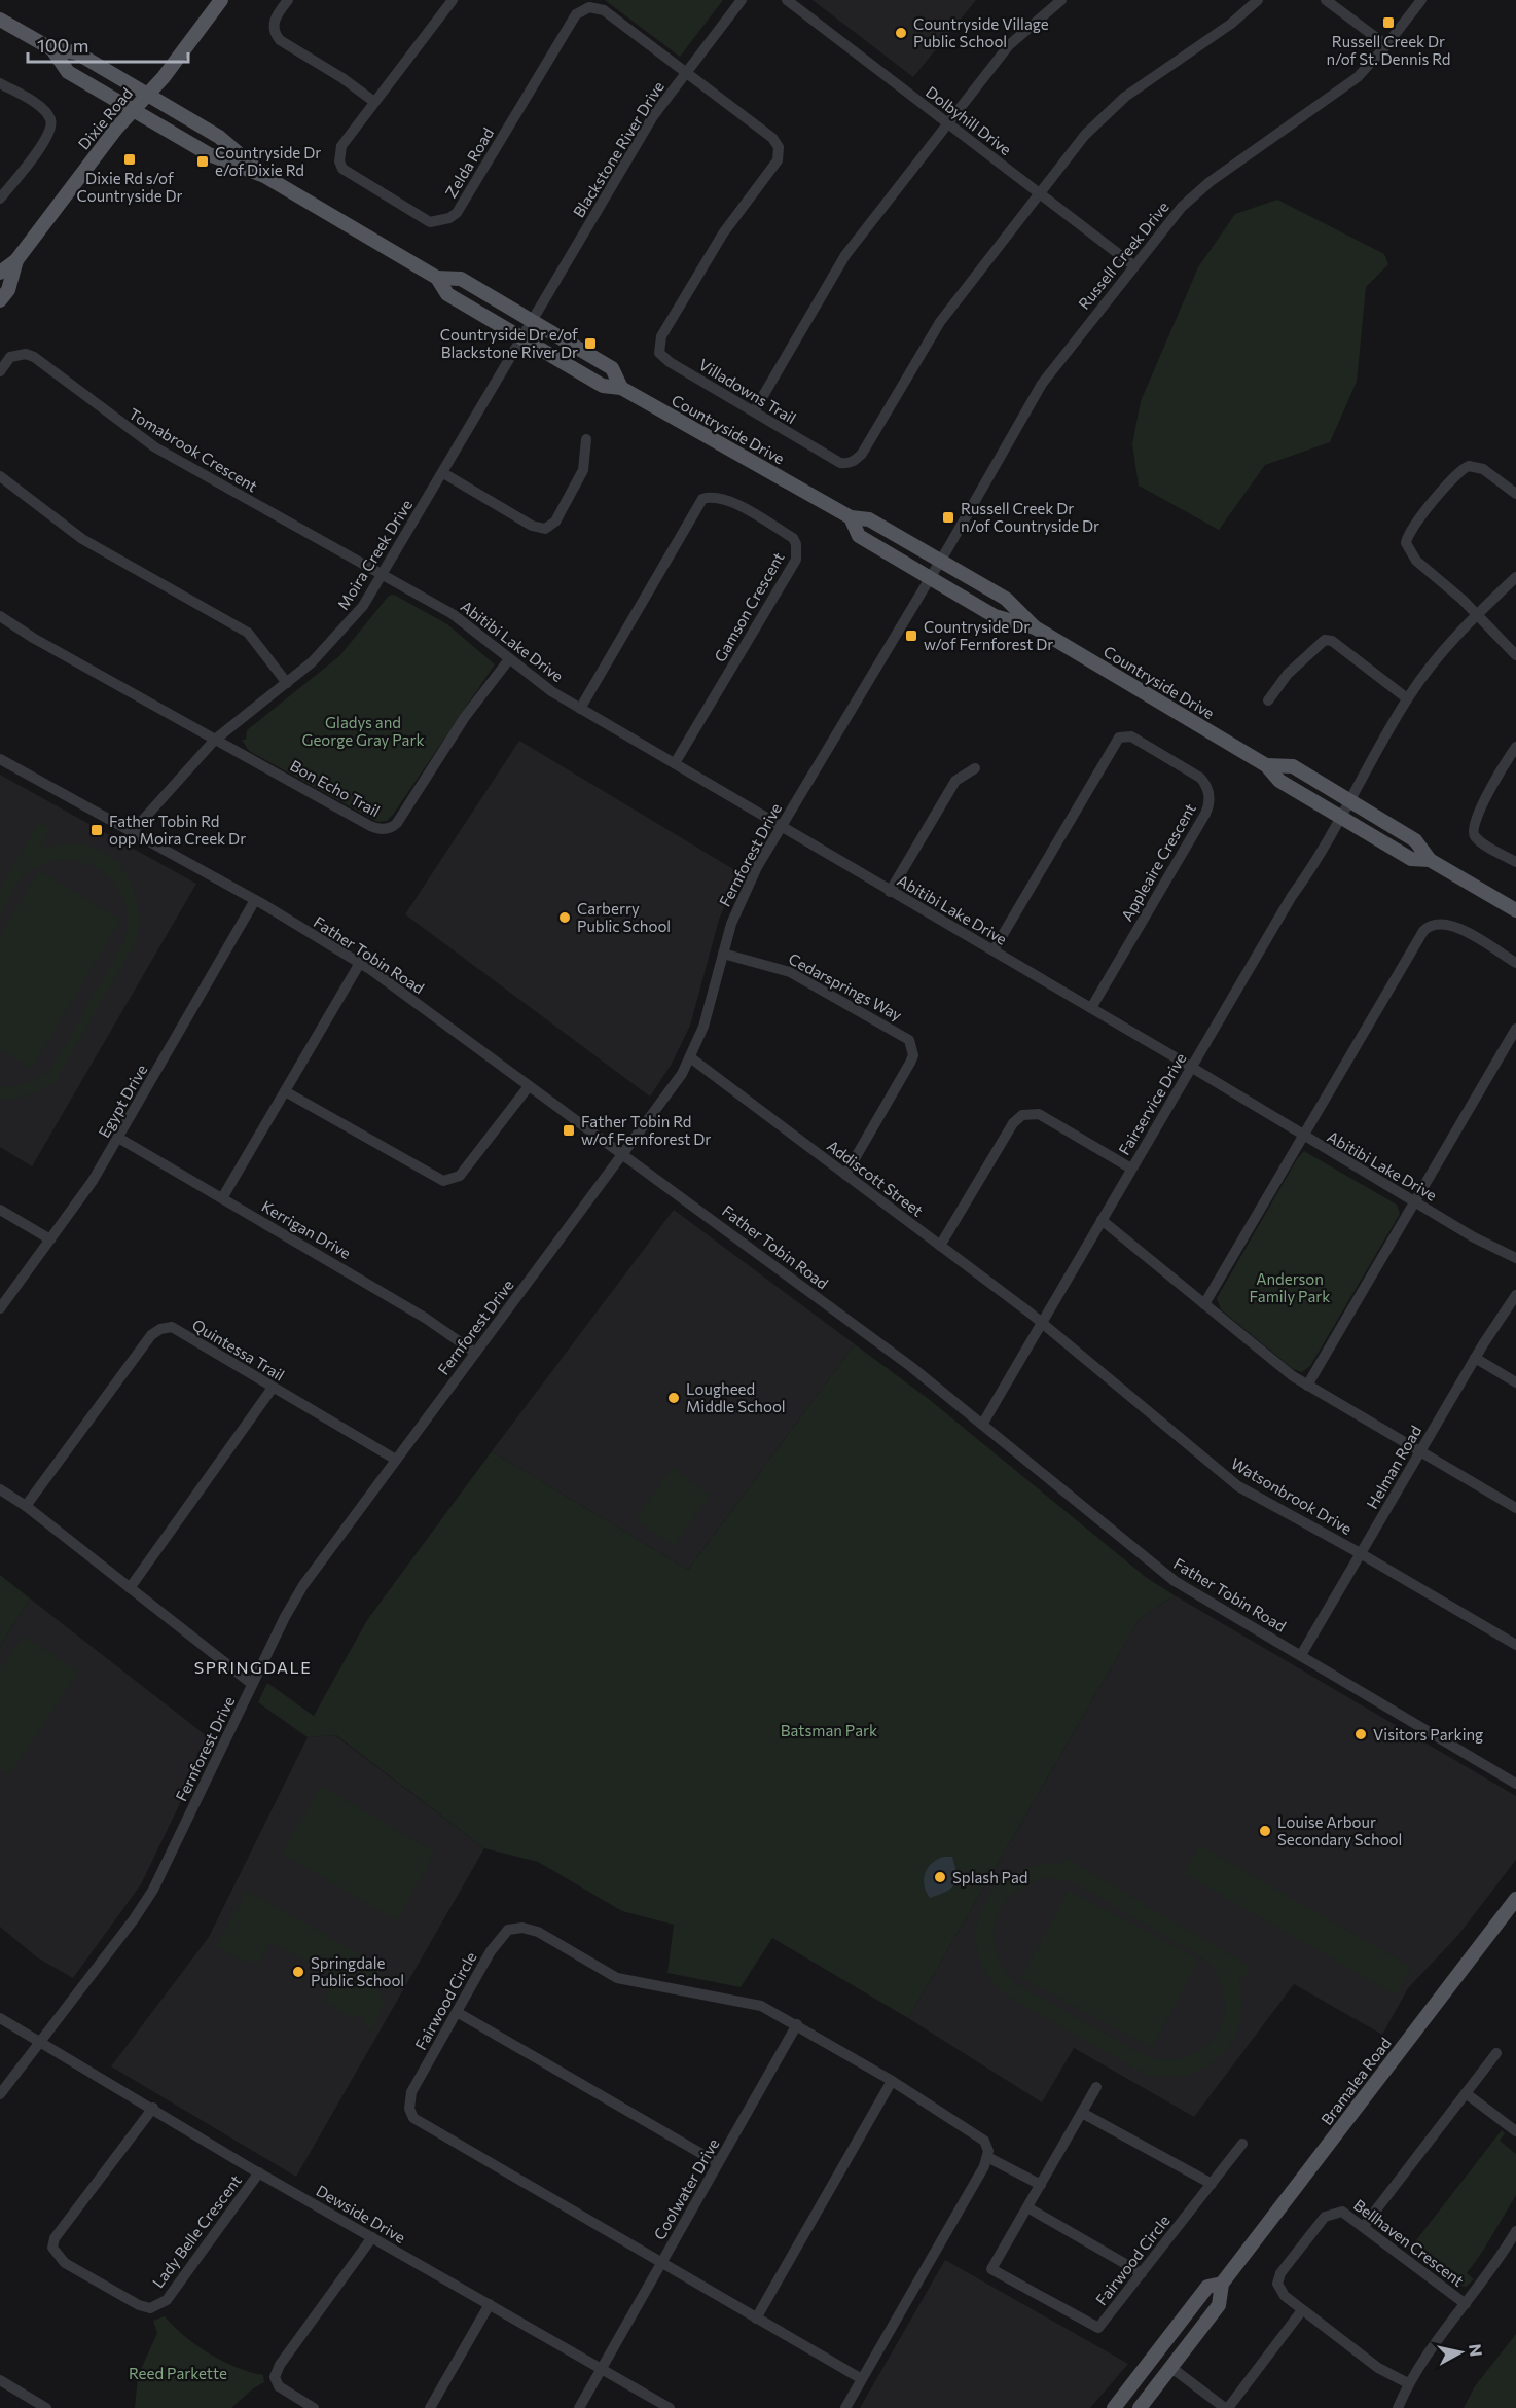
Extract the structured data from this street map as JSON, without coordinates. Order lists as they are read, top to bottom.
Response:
{
  "streets": {
    "main road": ["Dixie Road", "Countryside Drive", "Bramalea Road"],
    "street": [
      "Dolbyhill Drive",
      "Blackstone River Drive",
      "Zelda Road",
      "Russell Creek Drive",
      "Villadowns Trail",
      "Tomabrook Crescent",
      "Moira Creek Drive",
      "Gamson Crescent",
      "Abitibi Lake Drive",
      "Bon Echo Trail",
      "Fernforest Drive",
      "Appleaire Crescent",
      "Father Tobin Road",
      "Cedarsprings Way",
      "Egypt Drive",
      "Fairservice Drive",
      "Addiscott Street",
      "Kerrigan Drive",
      "Quintessa Trail",
      "Helman Road",
      "Watsonbrook Drive",
      "Fairwood Circle",
      "Coolwater Drive",
      "Dewside Drive",
      "Lady Belle Crescent",
      "Bellhaven Crescent"
    ]
  },
  "crossings": [
    ["Dixie Road", "Countryside Drive"],
    ["Dolbyhill Drive", "Russell Creek Drive"],
    ["Dolbyhill Drive", "Villadowns Trail"],
    ["Blackstone River Drive", "Zelda Road"],
    ["Blackstone River Drive", "Villadowns Trail"],
    ["Blackstone River Drive", "Countryside Drive"],
    ["Blackstone River Drive", "Moira Creek Drive"],
    ["Zelda Road", "Villadowns Trail"],
    ["Russell Creek Drive", "Countryside Drive"],
    ["Russell Creek Drive", "Fernforest Drive"],
    ["Countryside Drive", "Moira Creek Drive"],
    ["Countryside Drive", "Fernforest Drive"],
    ["Countryside Drive", "Fairservice Drive"],
    ["Tomabrook Crescent", "Moira Creek Drive"],
    ["Tomabrook Crescent", "Abitibi Lake Drive"],
    ["Moira Creek Drive", "Abitibi Lake Drive"],
    ["Moira Creek Drive", "Bon Echo Trail"],
    ["Moira Creek Drive", "Father Tobin Road"],
    ["Gamson Crescent", "Abitibi Lake Drive"],
    ["Abitibi Lake Drive", "Bon Echo Trail"],
    ["Abitibi Lake Drive", "Fernforest Drive"],
    ["Abitibi Lake Drive", "Appleaire Crescent"],
    ["Abitibi Lake Drive", "Fairservice Drive"],
    ["Fernforest Drive", "Father Tobin Road"],
    ["Fernforest Drive", "Cedarsprings Way"],
    ["Fernforest Drive", "Addiscott Street"],
    ["Fernforest Drive", "Kerrigan Drive"],
    ["Fernforest Drive", "Quintessa Trail"],
    ["Fernforest Drive", "Dewside Drive"],
    ["Father Tobin Road", "Egypt Drive"],
    ["Father Tobin Road", "Fairservice Drive"],
    ["Father Tobin Road", "Helman Road"],
    ["Cedarsprings Way", "Addiscott Street"],
    ["Egypt Drive", "Kerrigan Drive"],
    ["Fairservice Drive", "Addiscott Street"],
    ["Fairservice Drive", "Watsonbrook Drive"],
    ["Addiscott Street", "Watsonbrook Drive"],
    ["Helman Road", "Watsonbrook Drive"],
    ["Fairwood Circle", "Coolwater Drive"],
    ["Coolwater Drive", "Dewside Drive"],
    ["Dewside Drive", "Lady Belle Crescent"]
  ],
  "districts": ["SPRINGDALE"],
  "parks": [
    "Gladys and George Gray Park",
    "Anderson Family Park",
    "Batsman Park",
    "Reed Parkette"
  ],
  "places": {
    "transit": [
      "Russell Creek Dr n/of St. Dennis Rd",
      "Dixie Rd s/of Countryside Dr",
      "Countryside Dr e/of Dixie Rd",
      "Countryside Dr e/of Blackstone River Dr",
      "Russell Creek Dr n/of Countryside Dr",
      "Countryside Dr w/of Fernforest Dr",
      "Father Tobin Rd opp Moira Creek Dr",
      "Father Tobin Rd w/of Fernforest Dr"
    ],
    "other": [
      "Countryside Village Public School",
      "Carberry Public School",
      "Lougheed Middle School",
      "Visitors Parking",
      "Louise Arbour Secondary School",
      "Splash Pad",
      "Springdale Public School"
    ]
  },
  "scale_bar": "100 m",
  "north": "right"
}
